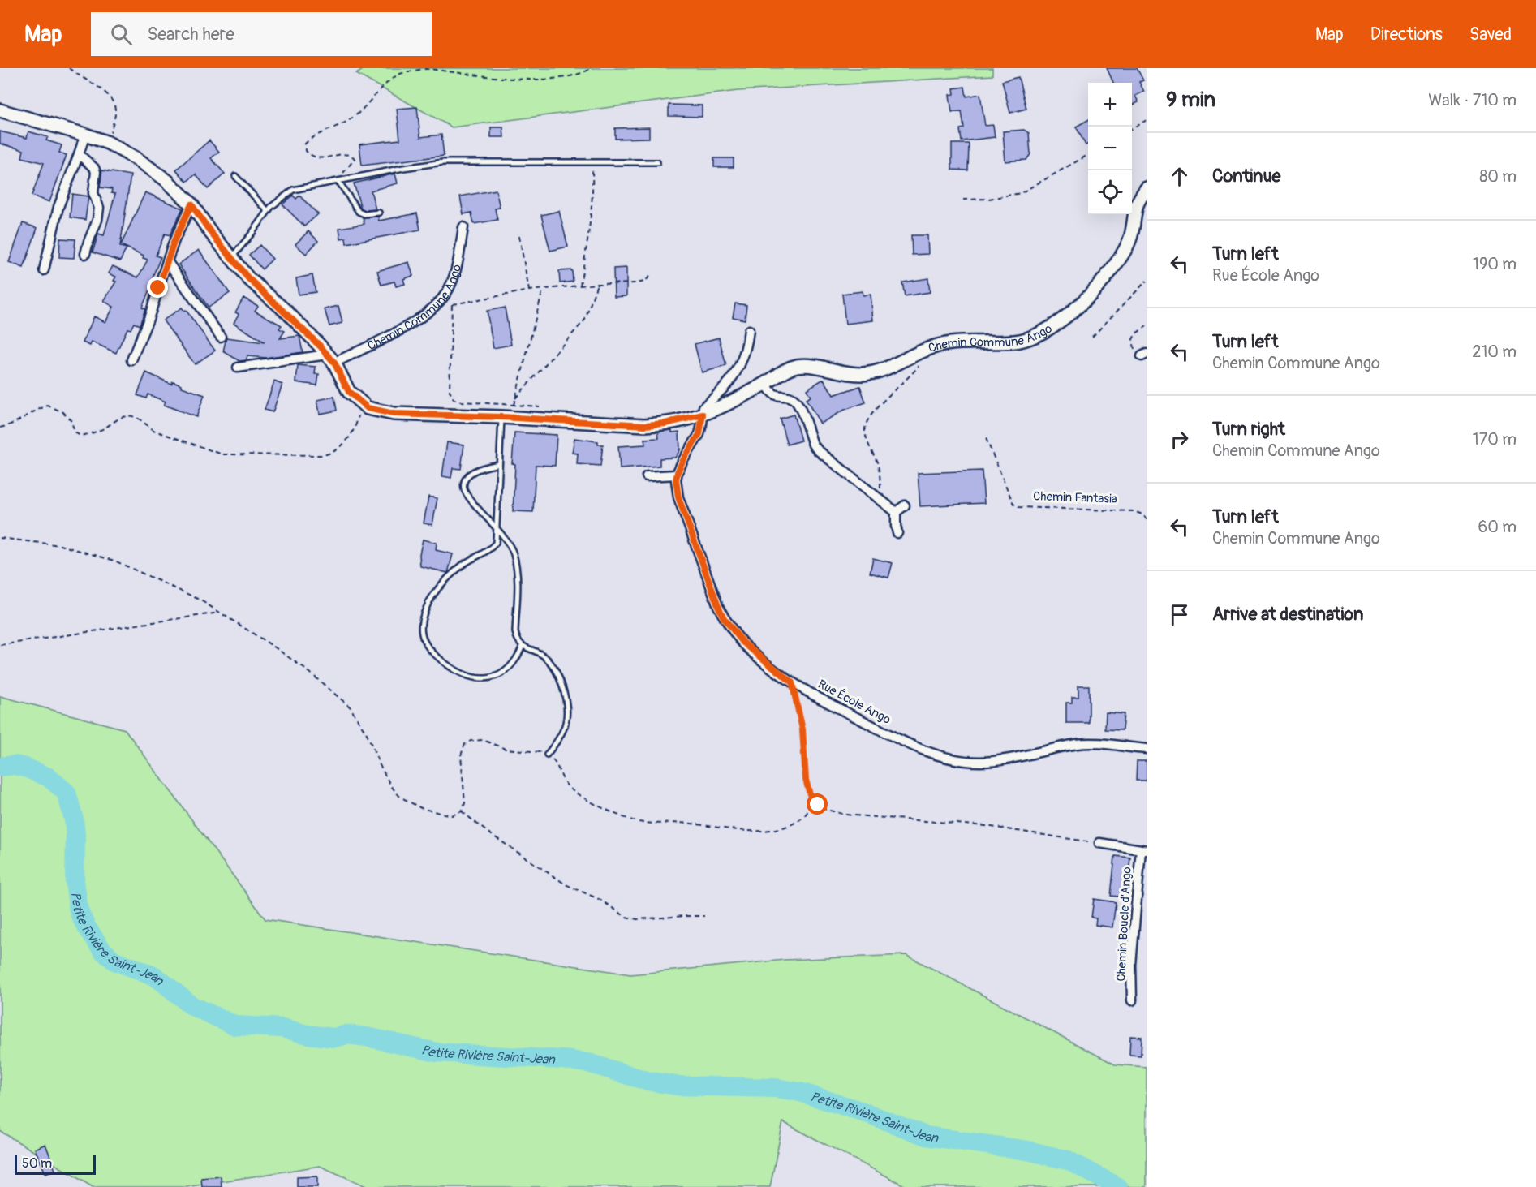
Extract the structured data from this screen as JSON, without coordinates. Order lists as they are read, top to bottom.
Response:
{
  "streets": {
    "street": ["Chemin Commune Ango", "Rue École Ango", "Chemin Boucle d'Ango"],
    "path": ["Chemin Fantasia"]
  },
  "water": ["Petite Rivière Saint-Jean"],
  "scale_bar": "50 m",
  "page": {
    "header": "Map",
    "search": "Search here",
    "nav": ["Map", "Directions", "Saved"],
    "heading": ["9 min", "Walk · 710 m"],
    "map_buttons": ["+", "−"],
    "list": [
      ["Continue", "80 m"],
      ["Turn left", "Rue École Ango", "190 m"],
      ["Turn left", "Chemin Commune Ango", "210 m"],
      ["Turn right", "Chemin Commune Ango", "170 m"],
      ["Turn left", "Chemin Commune Ango", "60 m"],
      "Arrive at destination"
    ],
    "scale": "50 m"
  }
}
